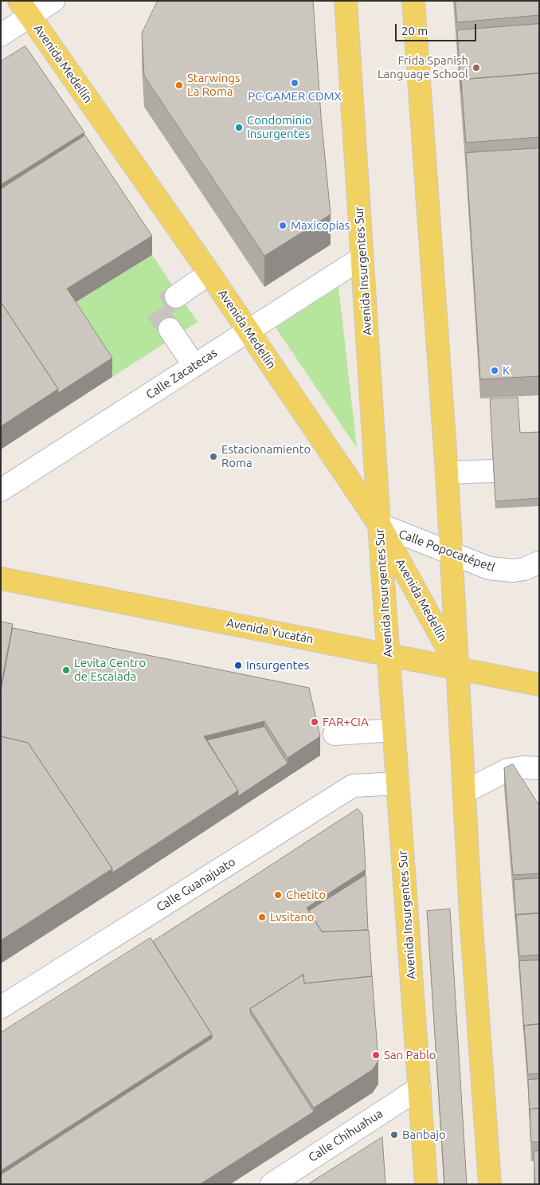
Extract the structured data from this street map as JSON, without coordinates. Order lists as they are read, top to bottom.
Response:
{
  "streets": {
    "main road": ["Avenida Medellín", "Avenida Insurgentes Sur", "Avenida Yucatán"],
    "street": [
      "Calle Zacatecas",
      "Calle Popocatépetl",
      "Calle Guanajuato",
      "Calle Chihuahua"
    ]
  },
  "crossings": [
    ["Avenida Medellín", "Avenida Insurgentes Sur"],
    ["Avenida Medellín", "Calle Zacatecas"],
    ["Avenida Medellín", "Calle Popocatépetl"],
    ["Avenida Medellín", "Avenida Yucatán"],
    ["Avenida Insurgentes Sur", "Calle Zacatecas"],
    ["Avenida Insurgentes Sur", "Calle Popocatépetl"],
    ["Avenida Insurgentes Sur", "Avenida Yucatán"],
    ["Avenida Insurgentes Sur", "Calle Guanajuato"],
    ["Avenida Insurgentes Sur", "Calle Chihuahua"]
  ],
  "places": [
    "Frida Spanish Language School",
    "PC GAMER CDMX",
    "Starwings La Roma",
    "Condominio Insurgentes",
    "Maxicopias",
    "K",
    "Estacionamiento Roma",
    "Insurgentes",
    "Levita Centro de Escalada",
    "FAR+CIA",
    "Chetito",
    "Lvsitano",
    "San Pablo",
    "Banbajo"
  ],
  "scale_bar": "20 m"
}
